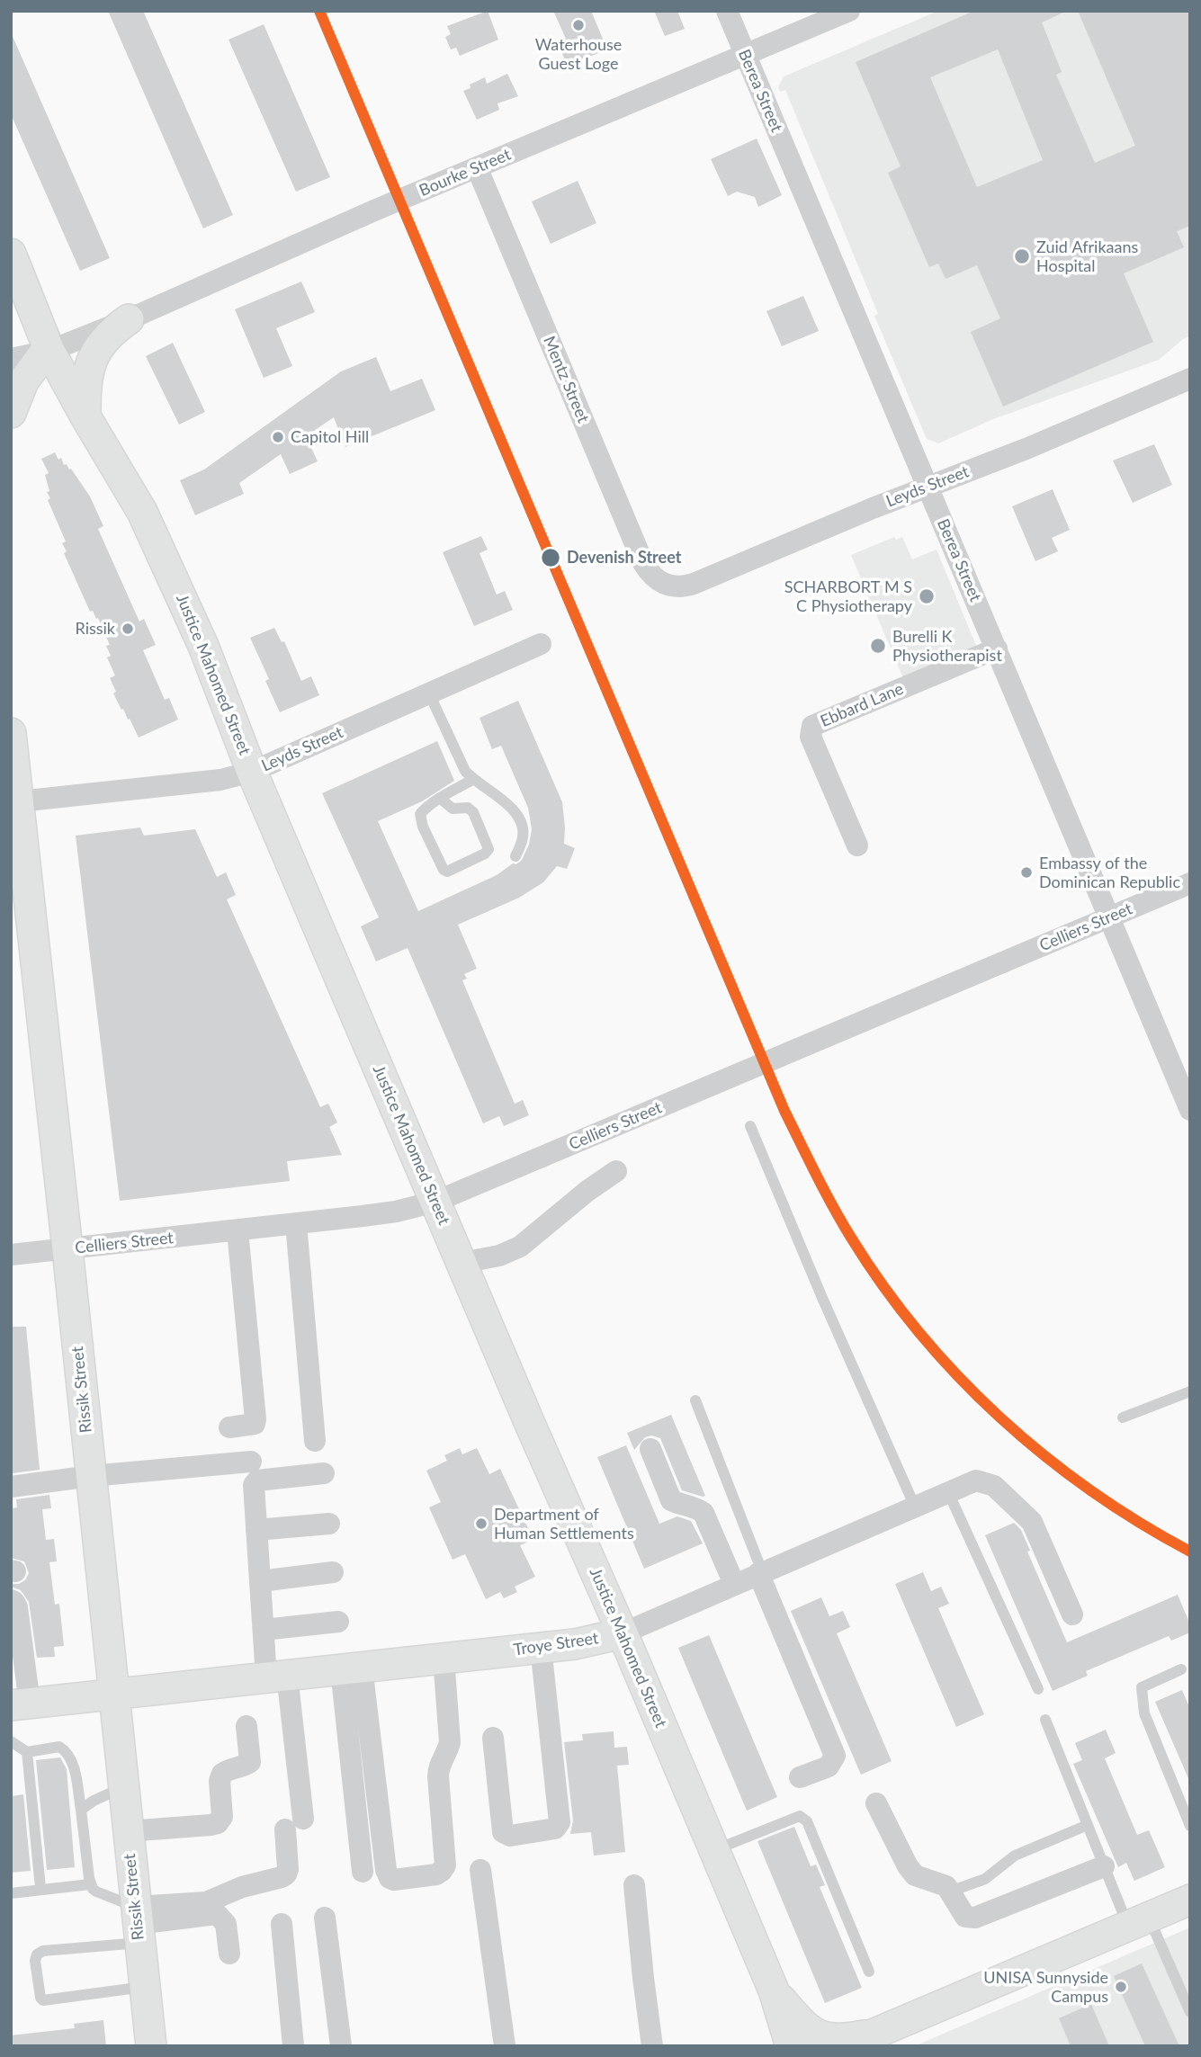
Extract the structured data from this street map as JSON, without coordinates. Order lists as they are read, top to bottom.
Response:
{
  "streets": {
    "main road": ["Justice Mahomed Street", "Rissik Street", "Troye Street"],
    "street": [
      "Berea Street",
      "Bourke Street",
      "Mentz Street",
      "Leyds Street",
      "Ebbard Lane",
      "Celliers Street"
    ]
  },
  "crossings": [
    ["Berea Street", "Bourke Street"],
    ["Berea Street", "Leyds Street"],
    ["Berea Street", "Ebbard Lane"],
    ["Berea Street", "Celliers Street"],
    ["Bourke Street", "Mentz Street"],
    ["Bourke Street", "Justice Mahomed Street"],
    ["Mentz Street", "Leyds Street"],
    ["Leyds Street", "Justice Mahomed Street"],
    ["Leyds Street", "Rissik Street"],
    ["Justice Mahomed Street", "Celliers Street"],
    ["Justice Mahomed Street", "Troye Street"],
    ["Celliers Street", "Rissik Street"],
    ["Rissik Street", "Troye Street"]
  ],
  "places": [
    "Waterhouse Guest Loge",
    "Zuid Afrikaans Hospital",
    "Capitol Hill",
    "Devenish Street",
    "SCHARBORT M S C Physiotherapy",
    "Rissik",
    "Burelli K Physiotherapist",
    "Embassy of the Dominican Republic",
    "Department of Human Settlements",
    "UNISA Sunnyside Campus"
  ]
}
